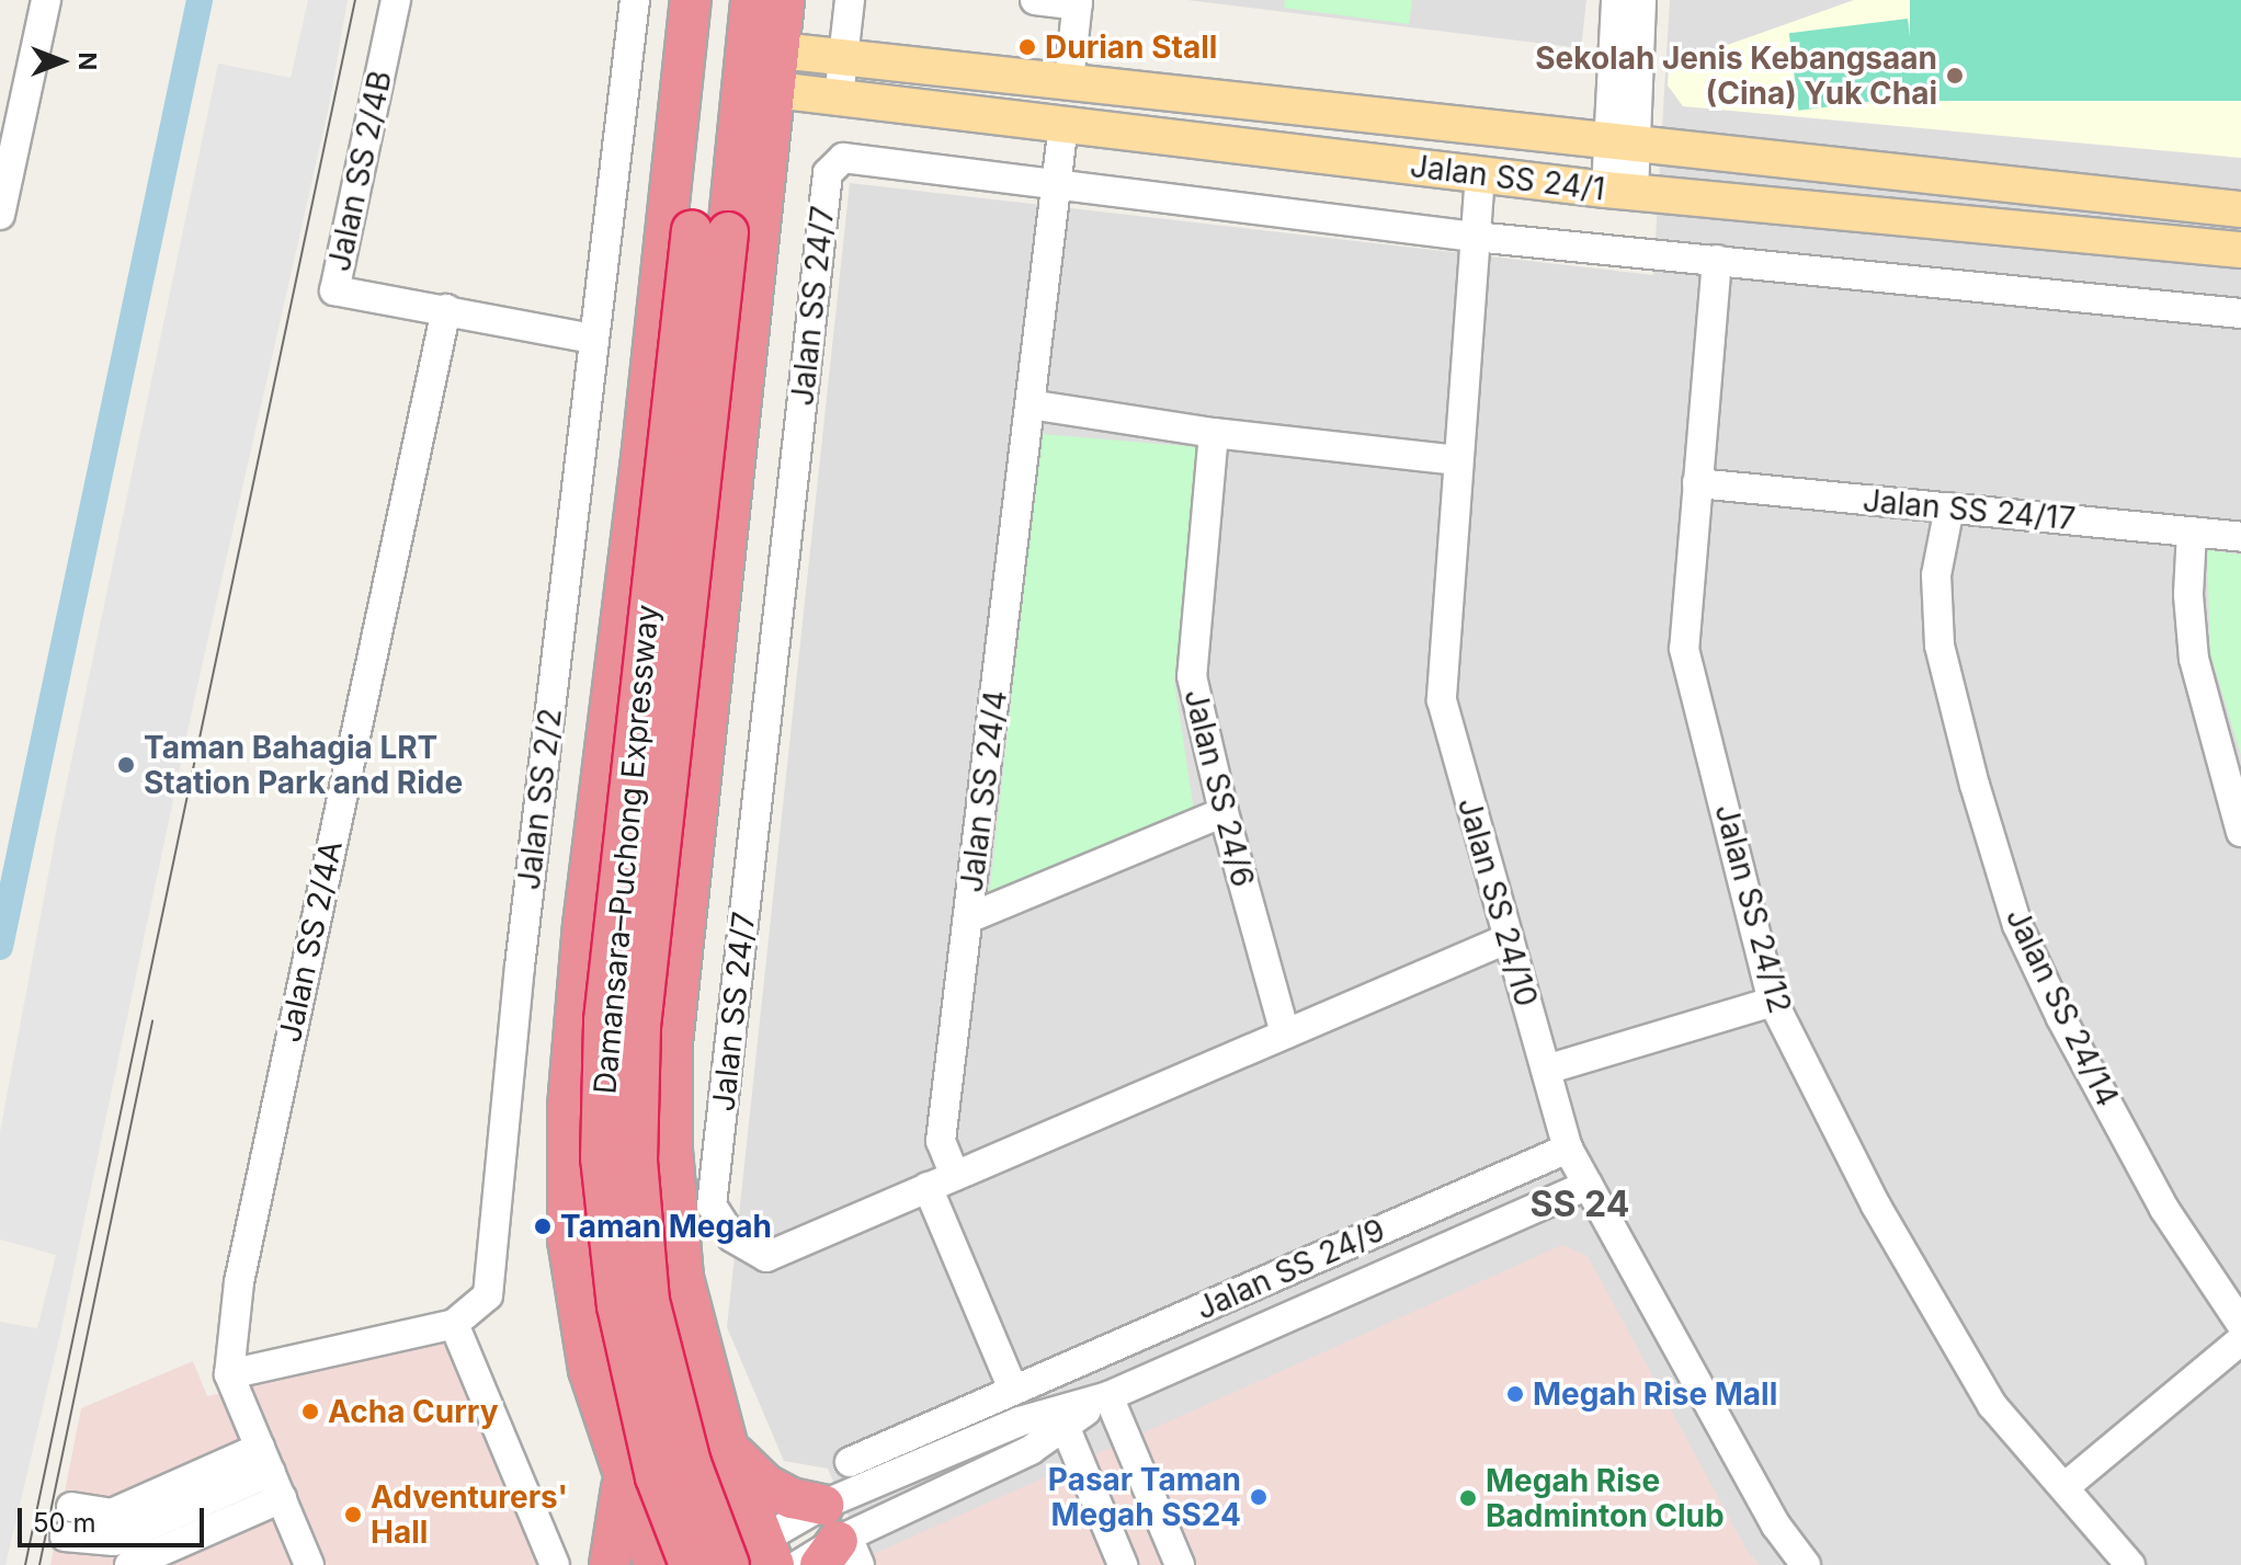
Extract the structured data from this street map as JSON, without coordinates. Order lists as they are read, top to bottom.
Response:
{
  "streets": {
    "highway": ["Damansara–Puchong Expressway"],
    "main road": ["Jalan SS 24/1"],
    "street": [
      "Jalan SS 2/4B",
      "Jalan SS 24/7",
      "Jalan SS 24/17",
      "Jalan SS 24/6",
      "Jalan SS 24/4",
      "Jalan SS 2/2",
      "Jalan SS 24/10",
      "Jalan SS 24/12",
      "Jalan SS 2/4A",
      "Jalan SS 24/14",
      "Jalan SS 24/9"
    ]
  },
  "crossings": [
    ["Jalan SS 2/4B", "Jalan SS 2/2"],
    ["Jalan SS 2/4B", "Jalan SS 2/4A"],
    ["Jalan SS 24/1", "Jalan SS 24/7"],
    ["Jalan SS 24/1", "Jalan SS 24/4"],
    ["Jalan SS 24/1", "Jalan SS 24/10"],
    ["Jalan SS 24/1", "Jalan SS 24/12"],
    ["Jalan SS 24/7", "Jalan SS 24/6"],
    ["Jalan SS 24/7", "Jalan SS 24/4"],
    ["Jalan SS 24/7", "Jalan SS 24/10"],
    ["Jalan SS 24/17", "Jalan SS 24/12"],
    ["Jalan SS 24/17", "Jalan SS 24/14"],
    ["Jalan SS 24/10", "Jalan SS 24/9"]
  ],
  "districts": ["SS 24"],
  "places": [
    "Durian Stall",
    "Sekolah Jenis Kebangsaan (Cina) Yuk Chai",
    "Taman Bahagia LRT Station Park and Ride",
    "Taman Megah",
    "Megah Rise Mall",
    "Acha Curry",
    "Pasar Taman Megah SS24",
    "Megah Rise Badminton Club",
    "Adventurers' Hall"
  ],
  "scale_bar": "50 m",
  "north": "right"
}
